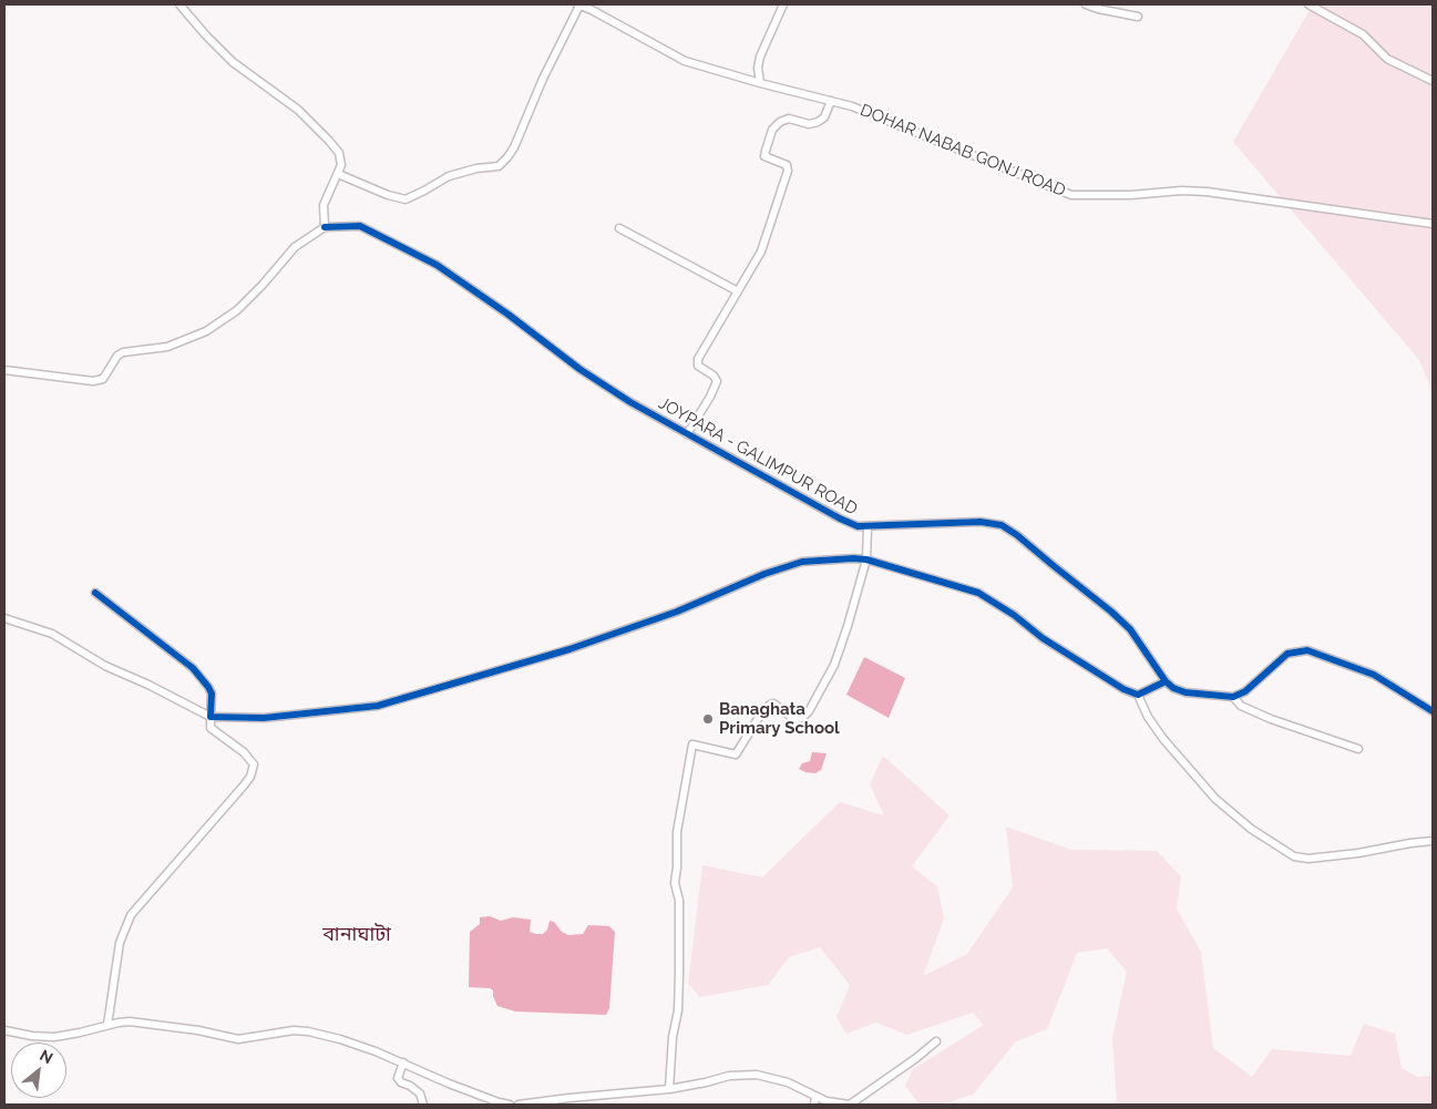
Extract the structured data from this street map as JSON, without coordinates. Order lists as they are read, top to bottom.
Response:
{
  "streets": {
    "street": ["DOHAR NABAB GONJ ROAD", "JOYPARA - GALIMPUR ROAD"]
  },
  "districts": ["বানাঘাটা"],
  "places": ["Banaghata Primary School"],
  "north": "top right"
}
